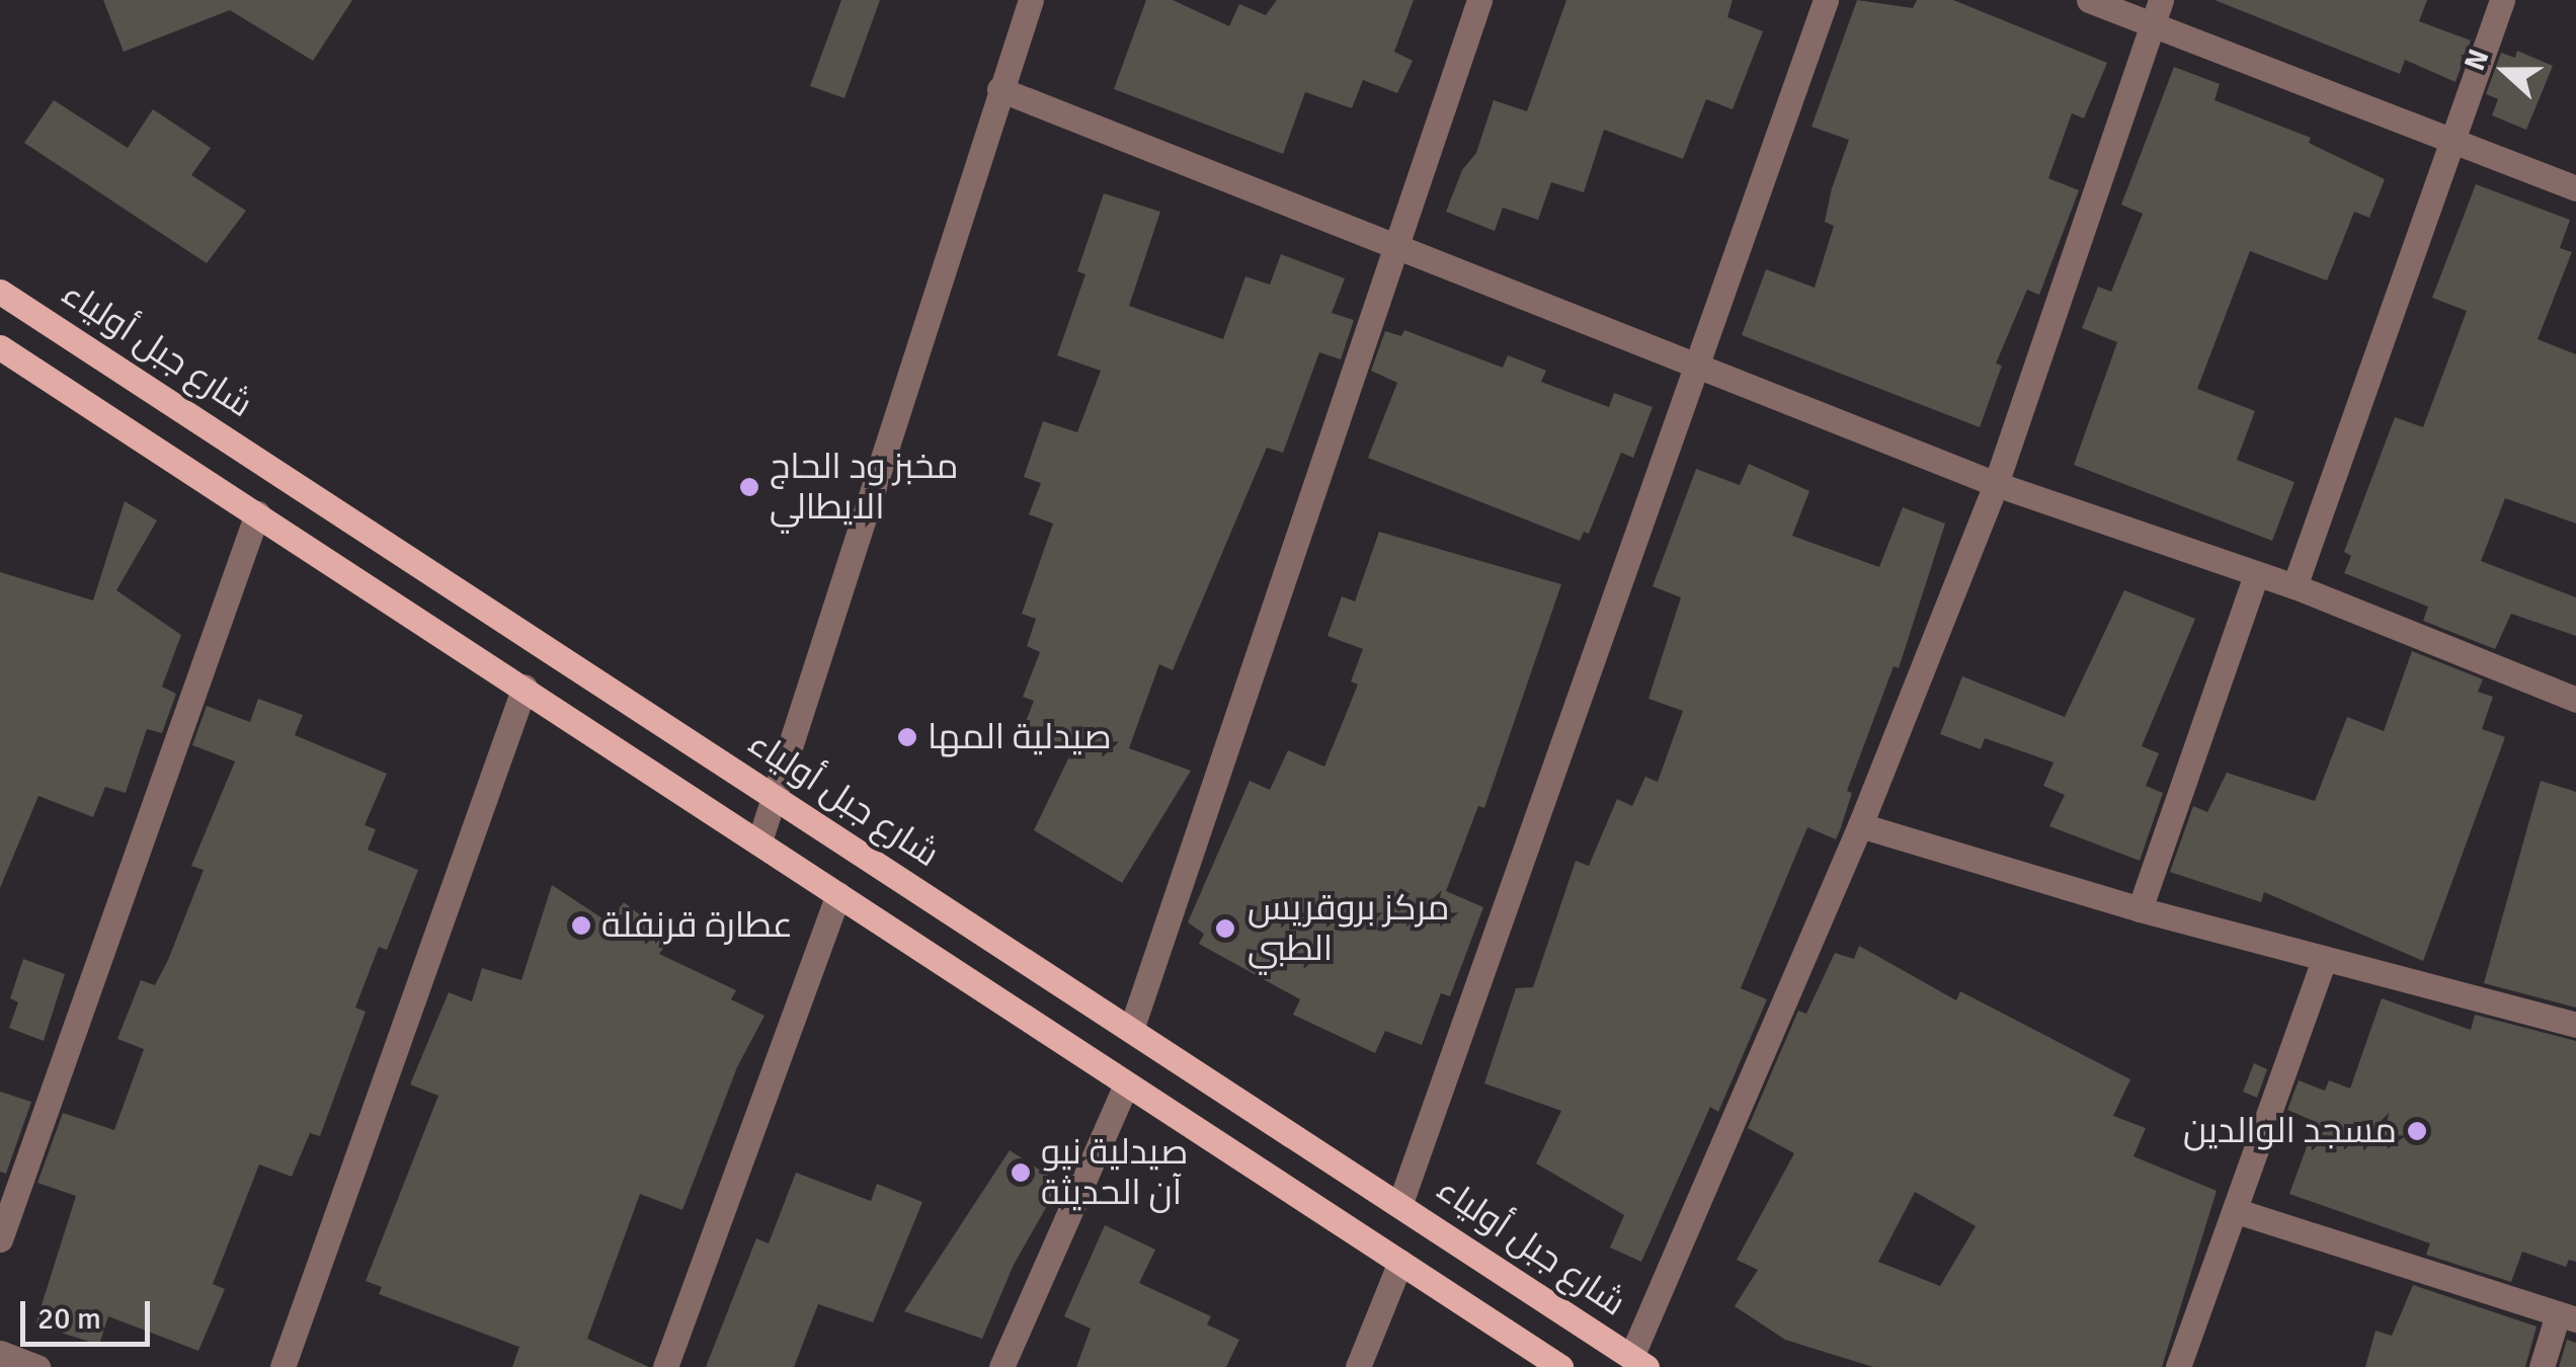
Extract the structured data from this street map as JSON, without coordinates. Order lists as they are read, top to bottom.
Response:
{
  "streets": {
    "main road": ["شارع جبل أولياء"]
  },
  "places": [
    "مخبز ود الحاج الايطالي",
    "صيدلية المها",
    "عطارة قرنفلة",
    "مركز بروقريس الطبي",
    "مسجد الوالدين",
    "صيدلية نيو آن الحديثة"
  ],
  "scale_bar": "20 m",
  "north": "left"
}
